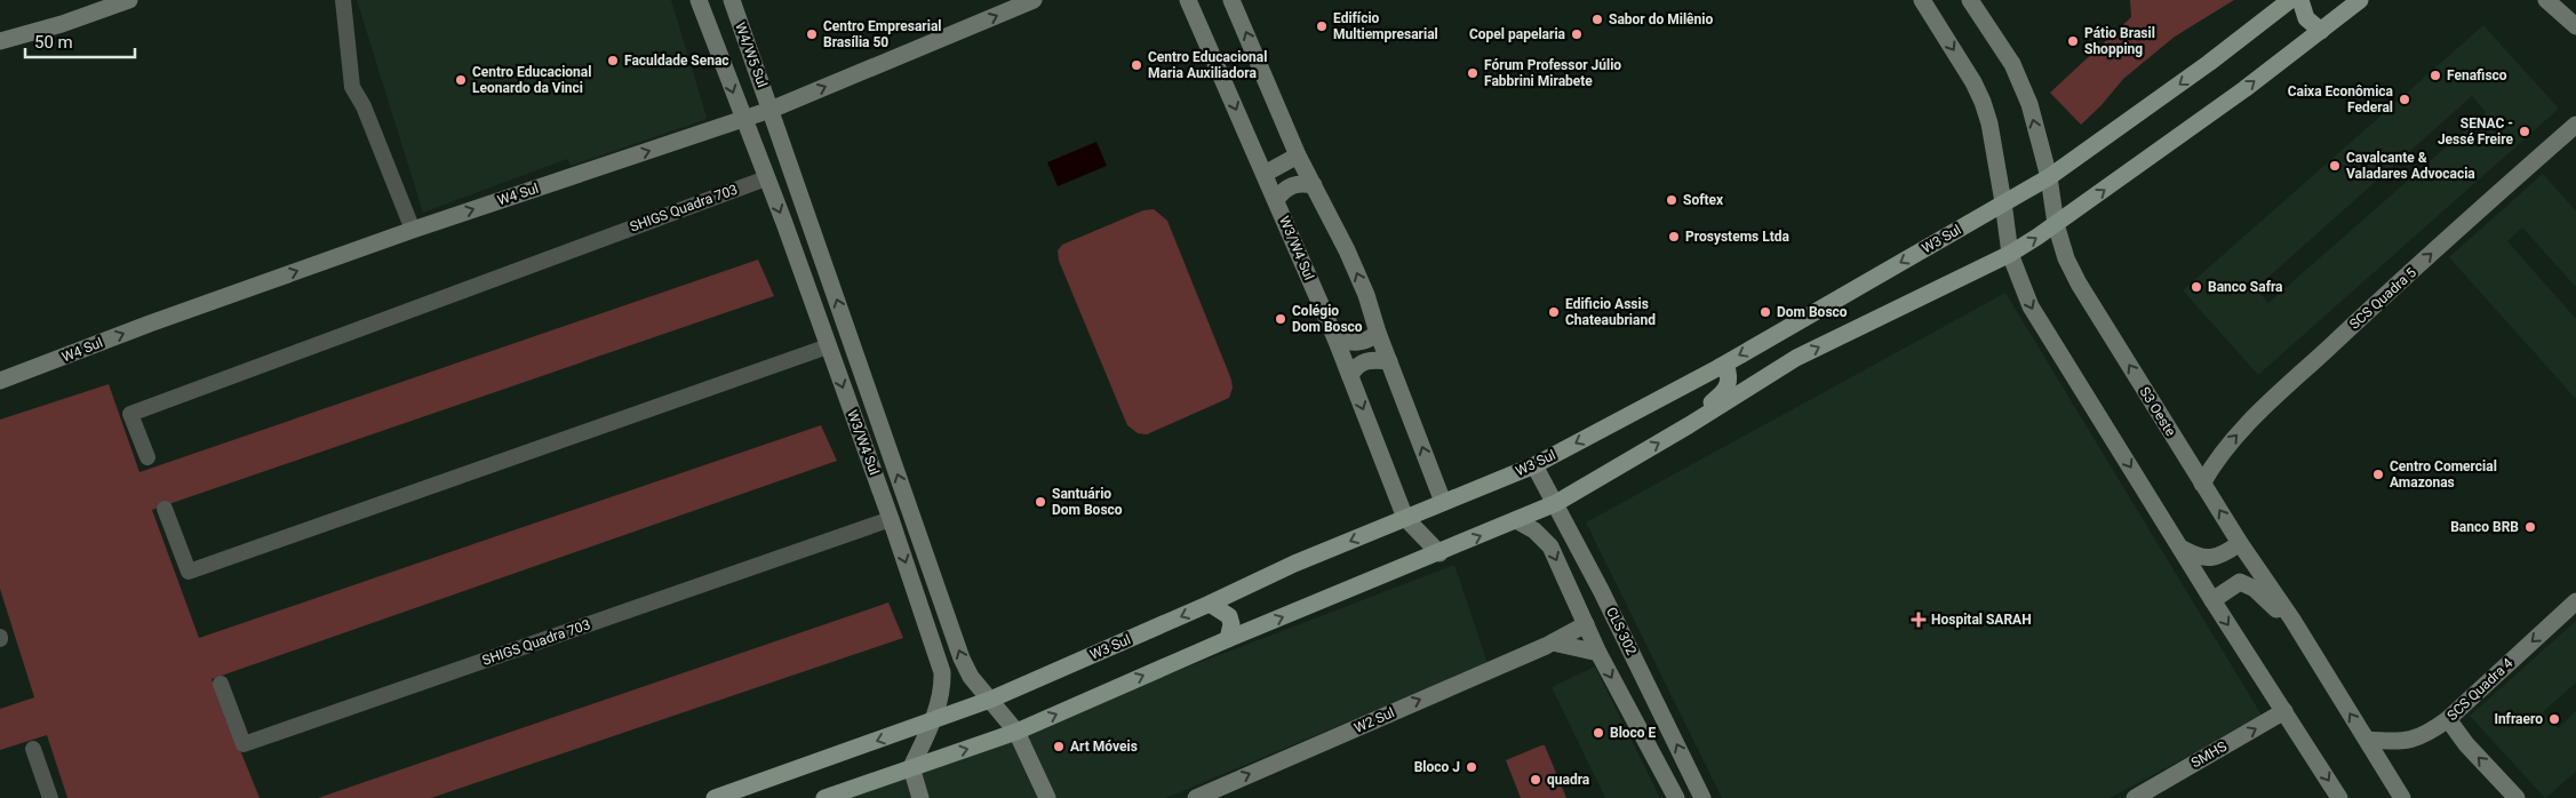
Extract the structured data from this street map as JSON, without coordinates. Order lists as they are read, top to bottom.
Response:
{
  "streets": {
    "main road": [
      "W4/W5 Sul",
      "W4 Sul",
      "W3 Sul",
      "W3/W4 Sul",
      "SCS Quadra 5",
      "S3 Oeste",
      "CLS 302",
      "SCS Quadra 4",
      "W2 Sul",
      "SMHS"
    ],
    "street": ["SHIGS Quadra 703"]
  },
  "crossings": [
    ["W4/W5 Sul", "W4 Sul"],
    ["W4/W5 Sul", "W3/W4 Sul"],
    ["W4 Sul", "W3/W4 Sul"],
    ["SHIGS Quadra 703", "W3/W4 Sul"],
    ["W3 Sul", "W3/W4 Sul"],
    ["W3 Sul", "S3 Oeste"],
    ["W3 Sul", "CLS 302"],
    ["SCS Quadra 5", "S3 Oeste"],
    ["S3 Oeste", "SCS Quadra 4"],
    ["CLS 302", "W2 Sul"]
  ],
  "one_way": [
    "W4 Sul",
    "SCS Quadra 5",
    "SCS Quadra 4",
    "SMHS"
  ],
  "places": {
    "other": [
      "Sabor do Milênio",
      "Edifício Multiempresarial",
      "Centro Empresarial Brasília 50",
      "Copel papelaria",
      "Pátio Brasil Shopping",
      "Faculdade Senac",
      "Centro Educacional Maria Auxiliadora",
      "Fórum Professor Júlio Fabbrini Mirabete",
      "Fenafisco",
      "Centro Educacional Leonardo da Vinci",
      "Caixa Econômica Federal",
      "SENAC - Jessé Freire",
      "Cavalcante & Valadares Advocacia",
      "Softex",
      "Prosystems Ltda",
      "Banco Safra",
      "Edificio Assis Chateaubriand",
      "Dom Bosco",
      "Colégio Dom Bosco",
      "Centro Comercial Amazonas",
      "Santuário Dom Bosco",
      "Banco BRB",
      "Infraero",
      "Bloco E",
      "Art Móveis",
      "Bloco J",
      "quadra"
    ],
    "health": ["Hospital SARAH"]
  },
  "scale_bar": "50 m"
}
